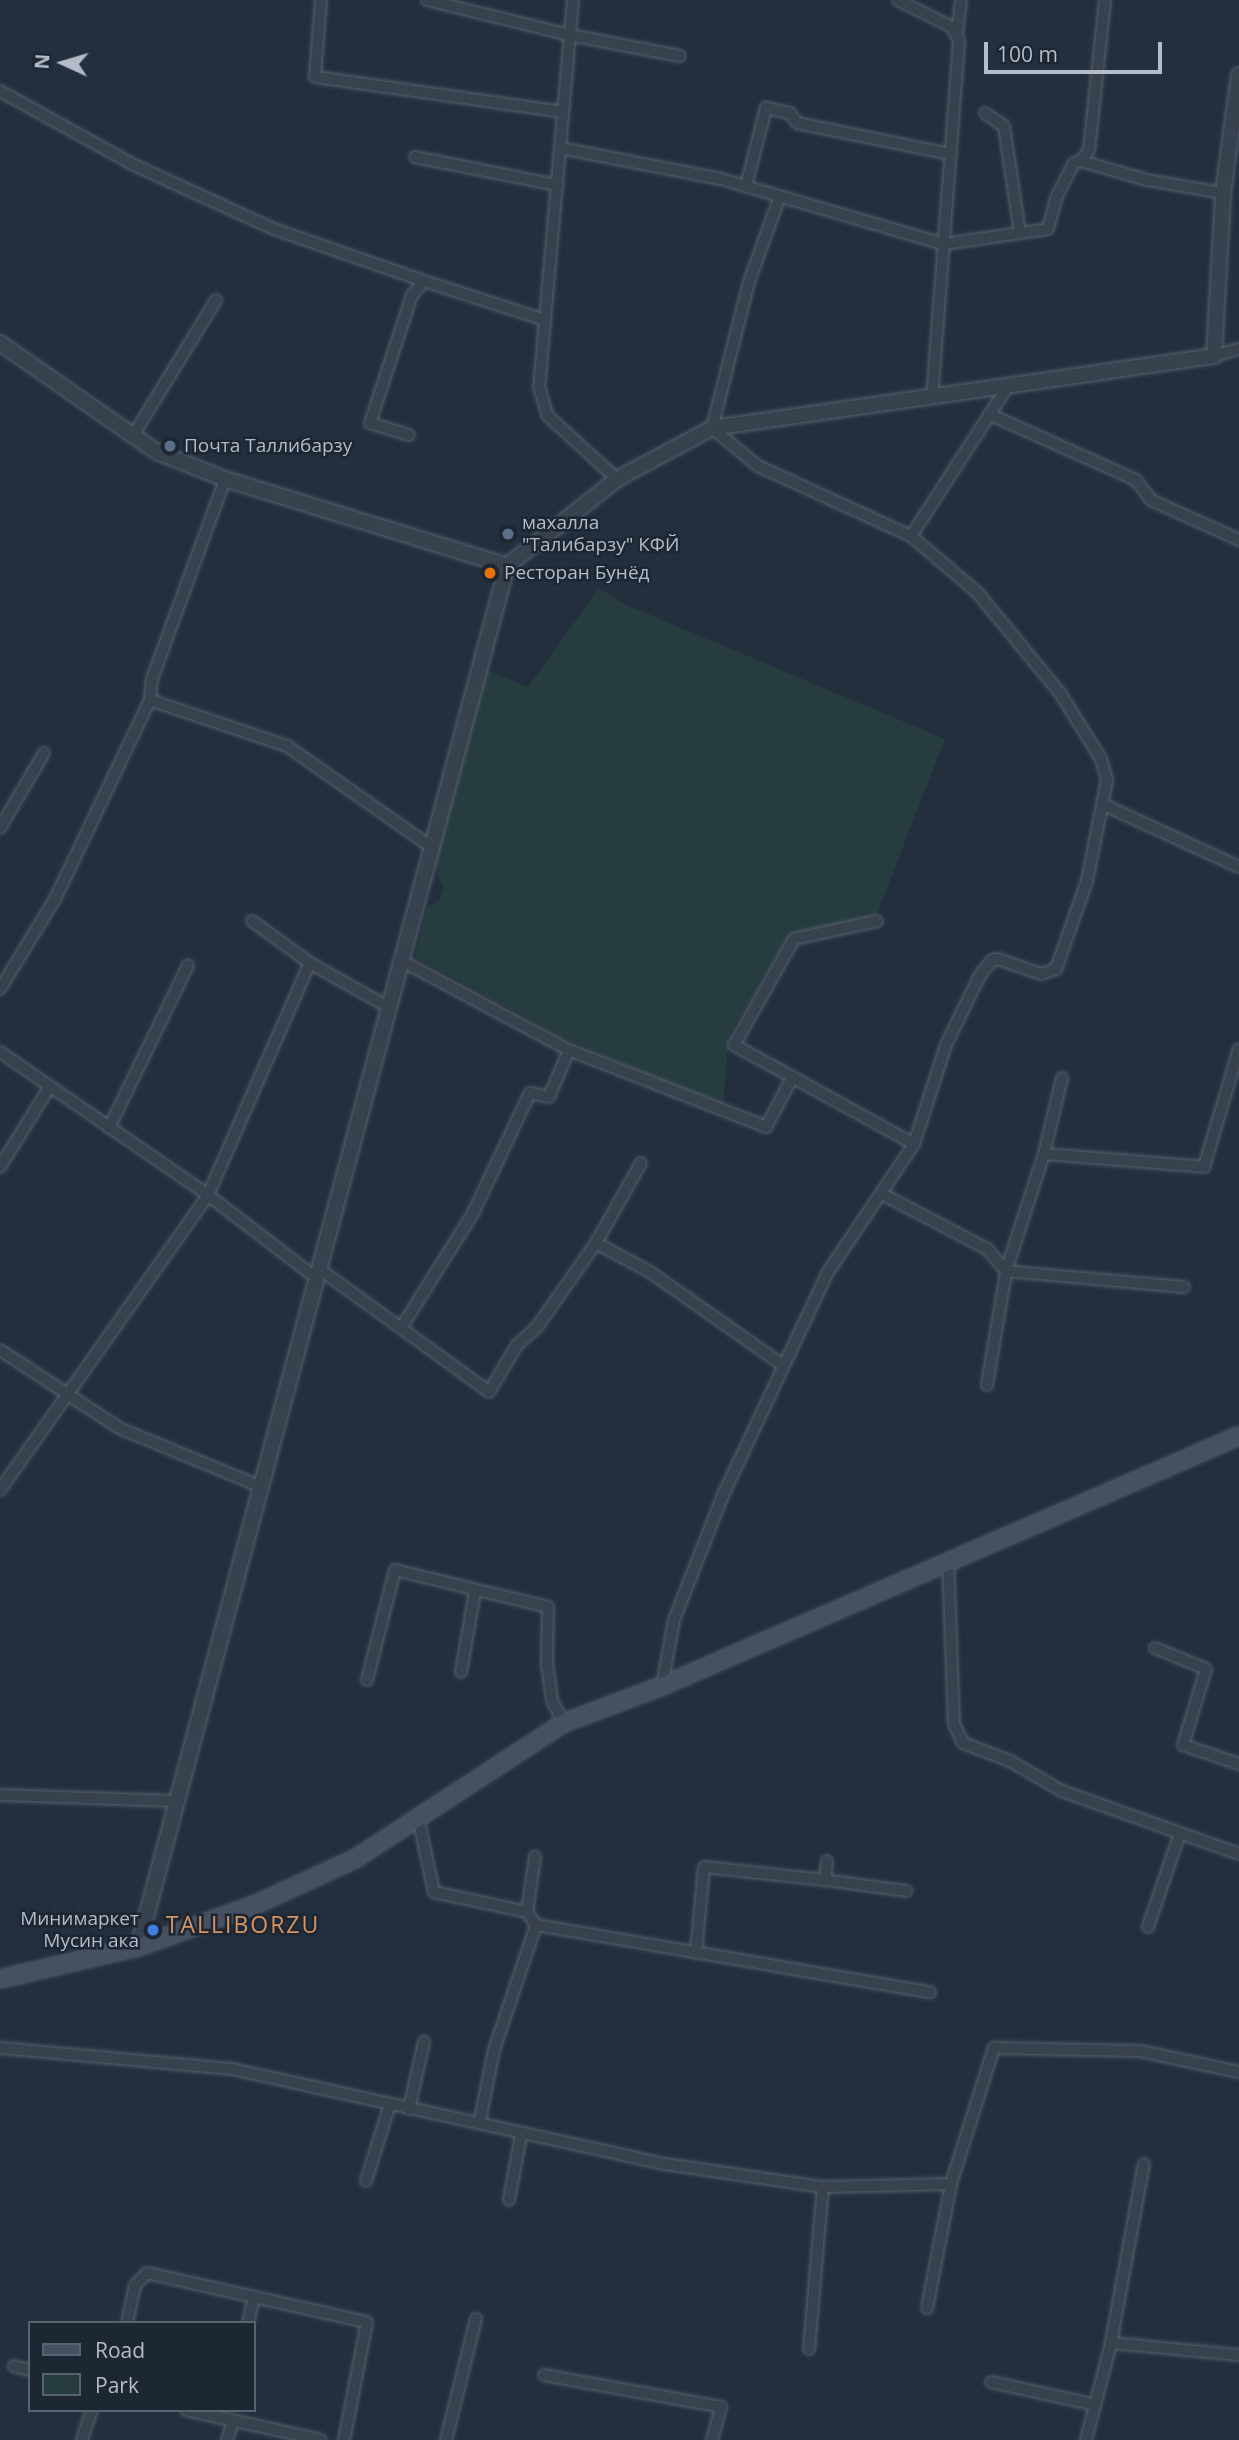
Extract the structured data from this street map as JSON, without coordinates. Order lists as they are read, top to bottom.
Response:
{
  "districts": ["TALLIBORZU"],
  "places": [
    "Почта Таллибарзу",
    "махалла \"Талибарзу\" КФЙ",
    "Ресторан Бунёд",
    "Минимаркет Мусин ака"
  ],
  "legend": ["Road", "Park"],
  "scale_bar": "100 m",
  "north": "left"
}
